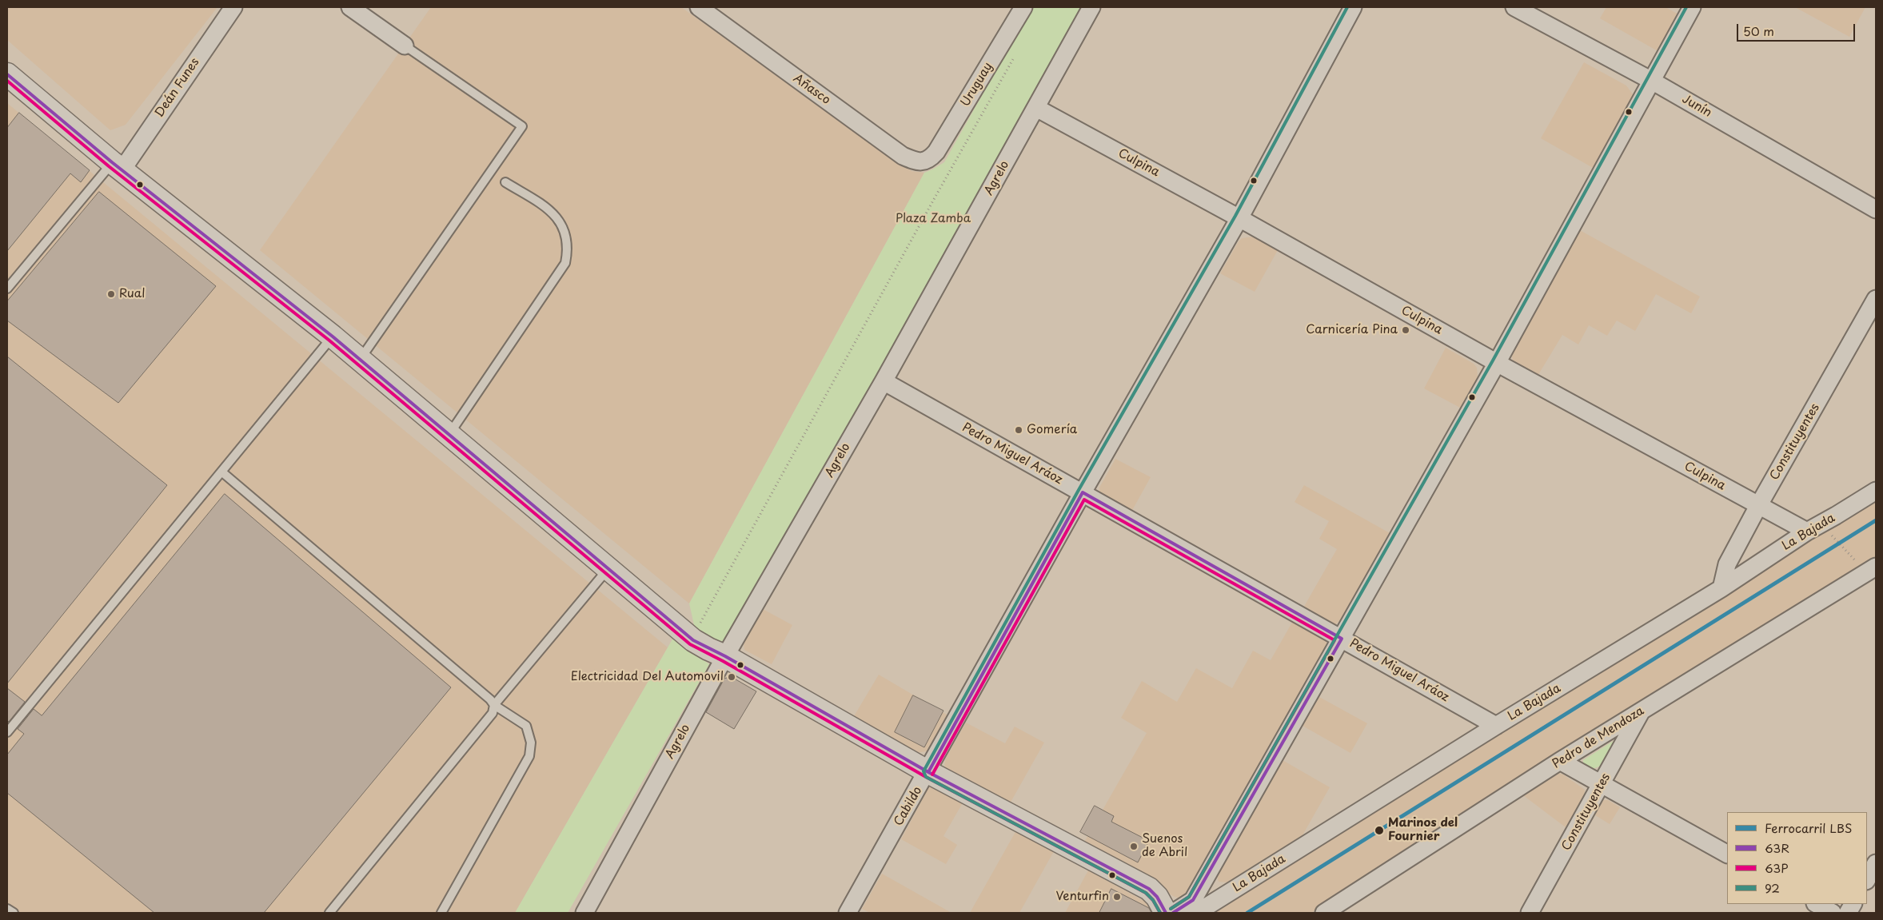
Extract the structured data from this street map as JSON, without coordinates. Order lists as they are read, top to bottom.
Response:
{
  "streets": {
    "street": [
      "Uruguay",
      "Deán Funes",
      "Añasco",
      "Junín",
      "Culpina",
      "Agrelo",
      "Constituyentes",
      "Pedro Miguel Aráoz",
      "La Bajada",
      "Pedro de Mendoza",
      "Cabildo"
    ]
  },
  "crossings": [
    ["Uruguay", "Añasco"],
    ["Culpina", "Agrelo"],
    ["Culpina", "Constituyentes"],
    ["Culpina", "La Bajada"],
    ["Culpina", "Cabildo"],
    ["Agrelo", "Pedro Miguel Aráoz"],
    ["Constituyentes", "La Bajada"],
    ["Constituyentes", "Pedro de Mendoza"],
    ["Pedro Miguel Aráoz", "La Bajada"],
    ["Pedro Miguel Aráoz", "Cabildo"]
  ],
  "parks": ["Plaza Zamba"],
  "places": [
    "Rual",
    "Carnicería Pina",
    "Gomería",
    "Electricidad Del Automovil",
    "Marinos del Fournier",
    "Suenos de Abril",
    "Venturfin"
  ],
  "lines": [
    "transit line 92",
    "transit line 63R",
    "transit line 63P",
    "rail line LBS"
  ],
  "legend": [
    "Ferrocarril LBS",
    "63R",
    "63P",
    "92"
  ],
  "scale_bar": "50 m"
}
